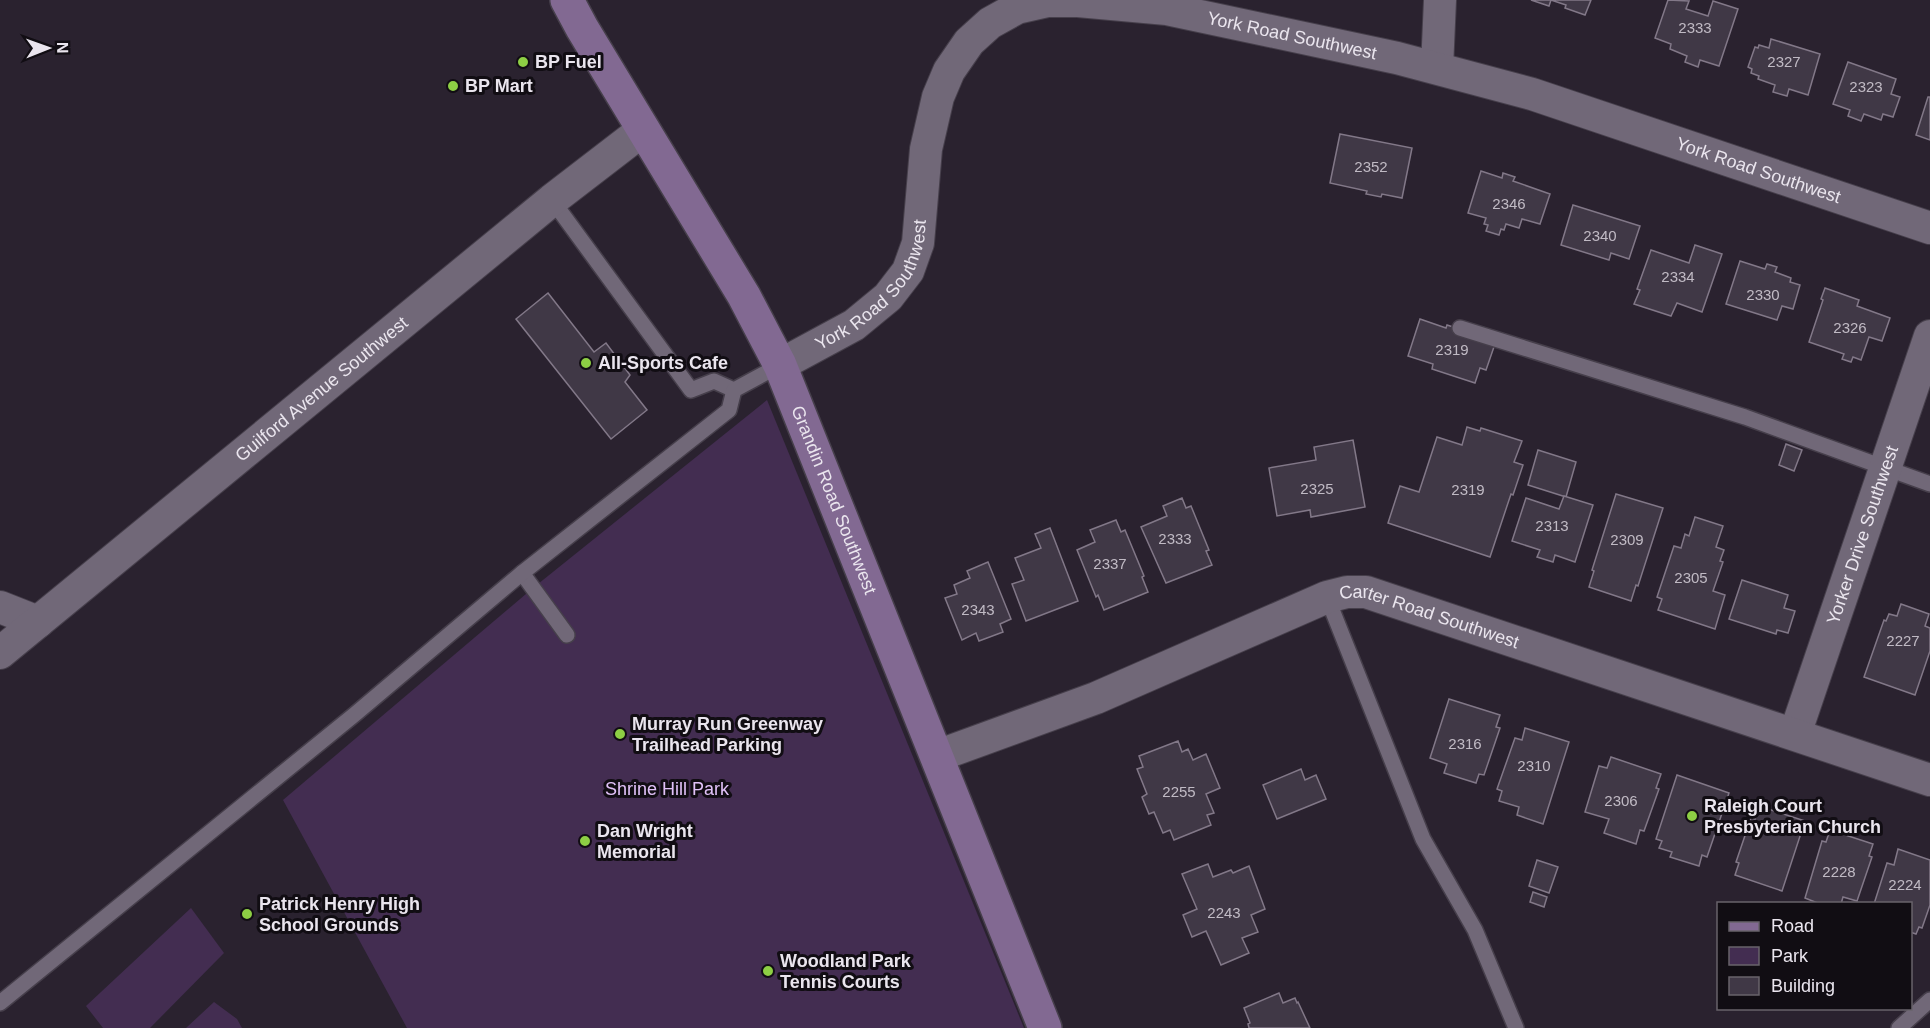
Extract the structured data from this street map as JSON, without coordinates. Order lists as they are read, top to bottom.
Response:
{
  "streets": {
    "street": [
      "York Road Southwest",
      "Guilford Avenue Southwest",
      "Grandin Road Southwest",
      "Yorker Drive Southwest",
      "Carter Road Southwest"
    ]
  },
  "crossings": [
    ["York Road Southwest", "Grandin Road Southwest"],
    ["Guilford Avenue Southwest", "Grandin Road Southwest"],
    ["Grandin Road Southwest", "Carter Road Southwest"],
    ["Yorker Drive Southwest", "Carter Road Southwest"]
  ],
  "parks": ["Shrine Hill Park"],
  "places": [
    "BP Fuel",
    "BP Mart",
    "All-Sports Cafe",
    "Murray Run Greenway Trailhead Parking",
    "Raleigh Court Presbyterian Church",
    "Dan Wright Memorial",
    "Patrick Henry High School Grounds",
    "Woodland Park Tennis Courts"
  ],
  "house_numbers": [
    "2333",
    "2327",
    "2323",
    "2352",
    "2346",
    "2340",
    "2334",
    "2330",
    "2326",
    "2319",
    "2325",
    "2319",
    "2313",
    "2333",
    "2309",
    "2337",
    "2305",
    "2343",
    "2227",
    "2316",
    "2310",
    "2255",
    "2306",
    "2228",
    "2224",
    "2243"
  ],
  "legend": ["Road", "Park", "Building"],
  "north": "right"
}
